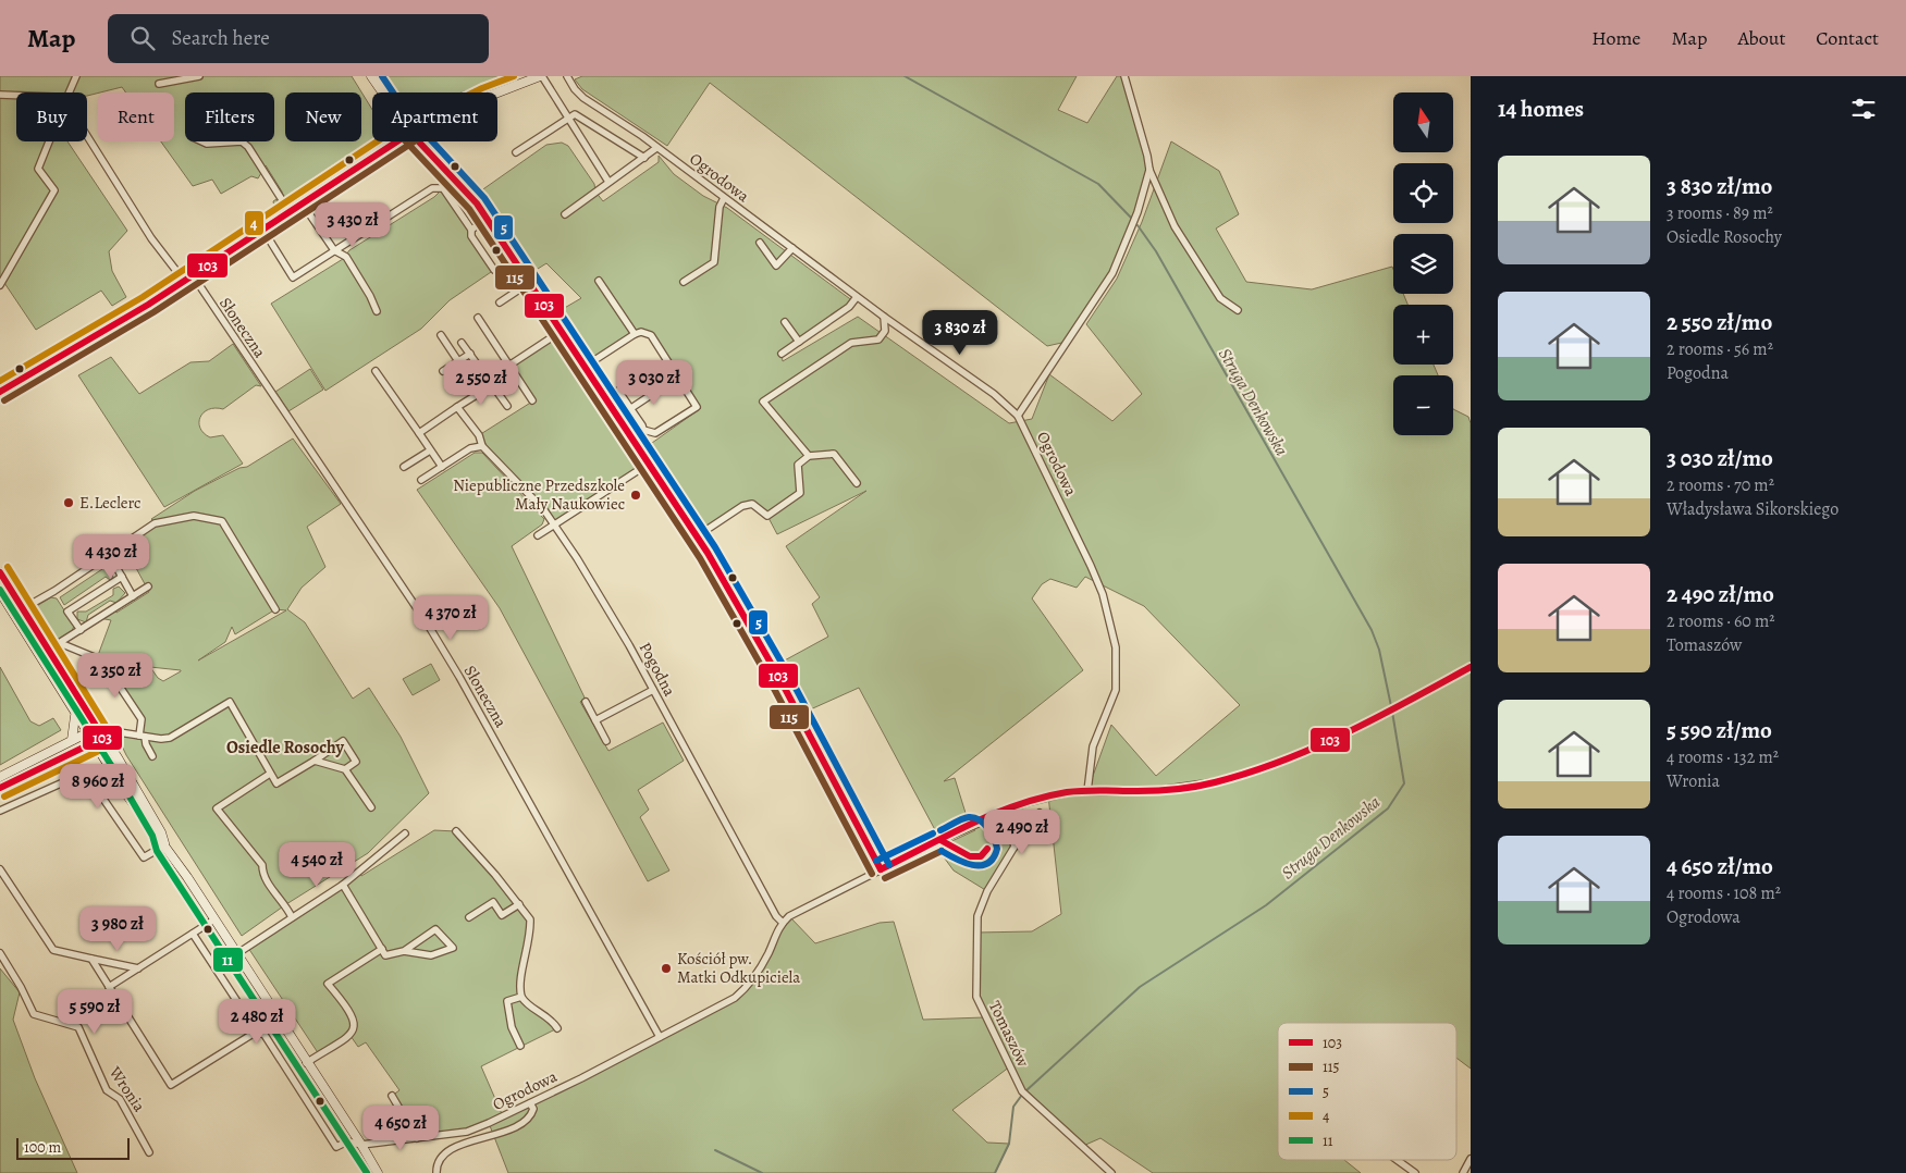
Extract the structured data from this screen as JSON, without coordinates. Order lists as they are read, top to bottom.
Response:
{
  "streets": {
    "street": [
      "Ogrodowa",
      "Słoneczna",
      "Pogodna",
      "Tomaszów",
      "Wronia"
    ]
  },
  "crossings": [
    ["Ogrodowa", "Słoneczna"]
  ],
  "districts": ["Osiedle Rosochy"],
  "water": ["Struga Denkowska"],
  "places": ["Niepubliczne Przedszkole Mały Naukowiec", "E.Leclerc", "Kościół pw. Matki Odkupiciela"],
  "lines": [
    "transit line 5",
    "transit line 4",
    "transit line 103",
    "transit line 115",
    "transit line 11"
  ],
  "legend": [
    "103",
    "115",
    "5",
    "4",
    "11"
  ],
  "scale_bar": "100 m",
  "north": "top",
  "page": {
    "header": "Map",
    "search": "Search here",
    "nav": [
      "Home",
      "Map",
      "About",
      "Contact"
    ],
    "heading": "14 homes",
    "map_buttons": ["+", "−"],
    "chip": [
      "Buy",
      "Rent",
      "Filters",
      "New",
      "Apartment"
    ],
    "list": [
      {
        "name": "3 830 zł/mo",
        "note": "3 rooms · 89 m² · Osiedle Rosochy"
      },
      {
        "name": "2 550 zł/mo",
        "note": "2 rooms · 56 m² · Pogodna"
      },
      {
        "name": "3 030 zł/mo",
        "note": "2 rooms · 70 m² · Władysława Sikorskiego"
      },
      {
        "name": "2 490 zł/mo",
        "note": "2 rooms · 60 m² · Tomaszów"
      },
      {
        "name": "5 590 zł/mo",
        "note": "4 rooms · 132 m² · Wronia"
      },
      {
        "name": "4 650 zł/mo",
        "note": "4 rooms · 108 m² · Ogrodowa"
      }
    ],
    "price": [
      "3 430 zł",
      "3 830 zł",
      "2 550 zł",
      "3 030 zł",
      "4 430 zł",
      "4 370 zł",
      "2 350 zł",
      "8 960 zł",
      "2 490 zł",
      "4 540 zł",
      "3 980 zł",
      "5 590 zł",
      "2 480 zł",
      "4 650 zł"
    ],
    "scale": "100 m"
  }
}
